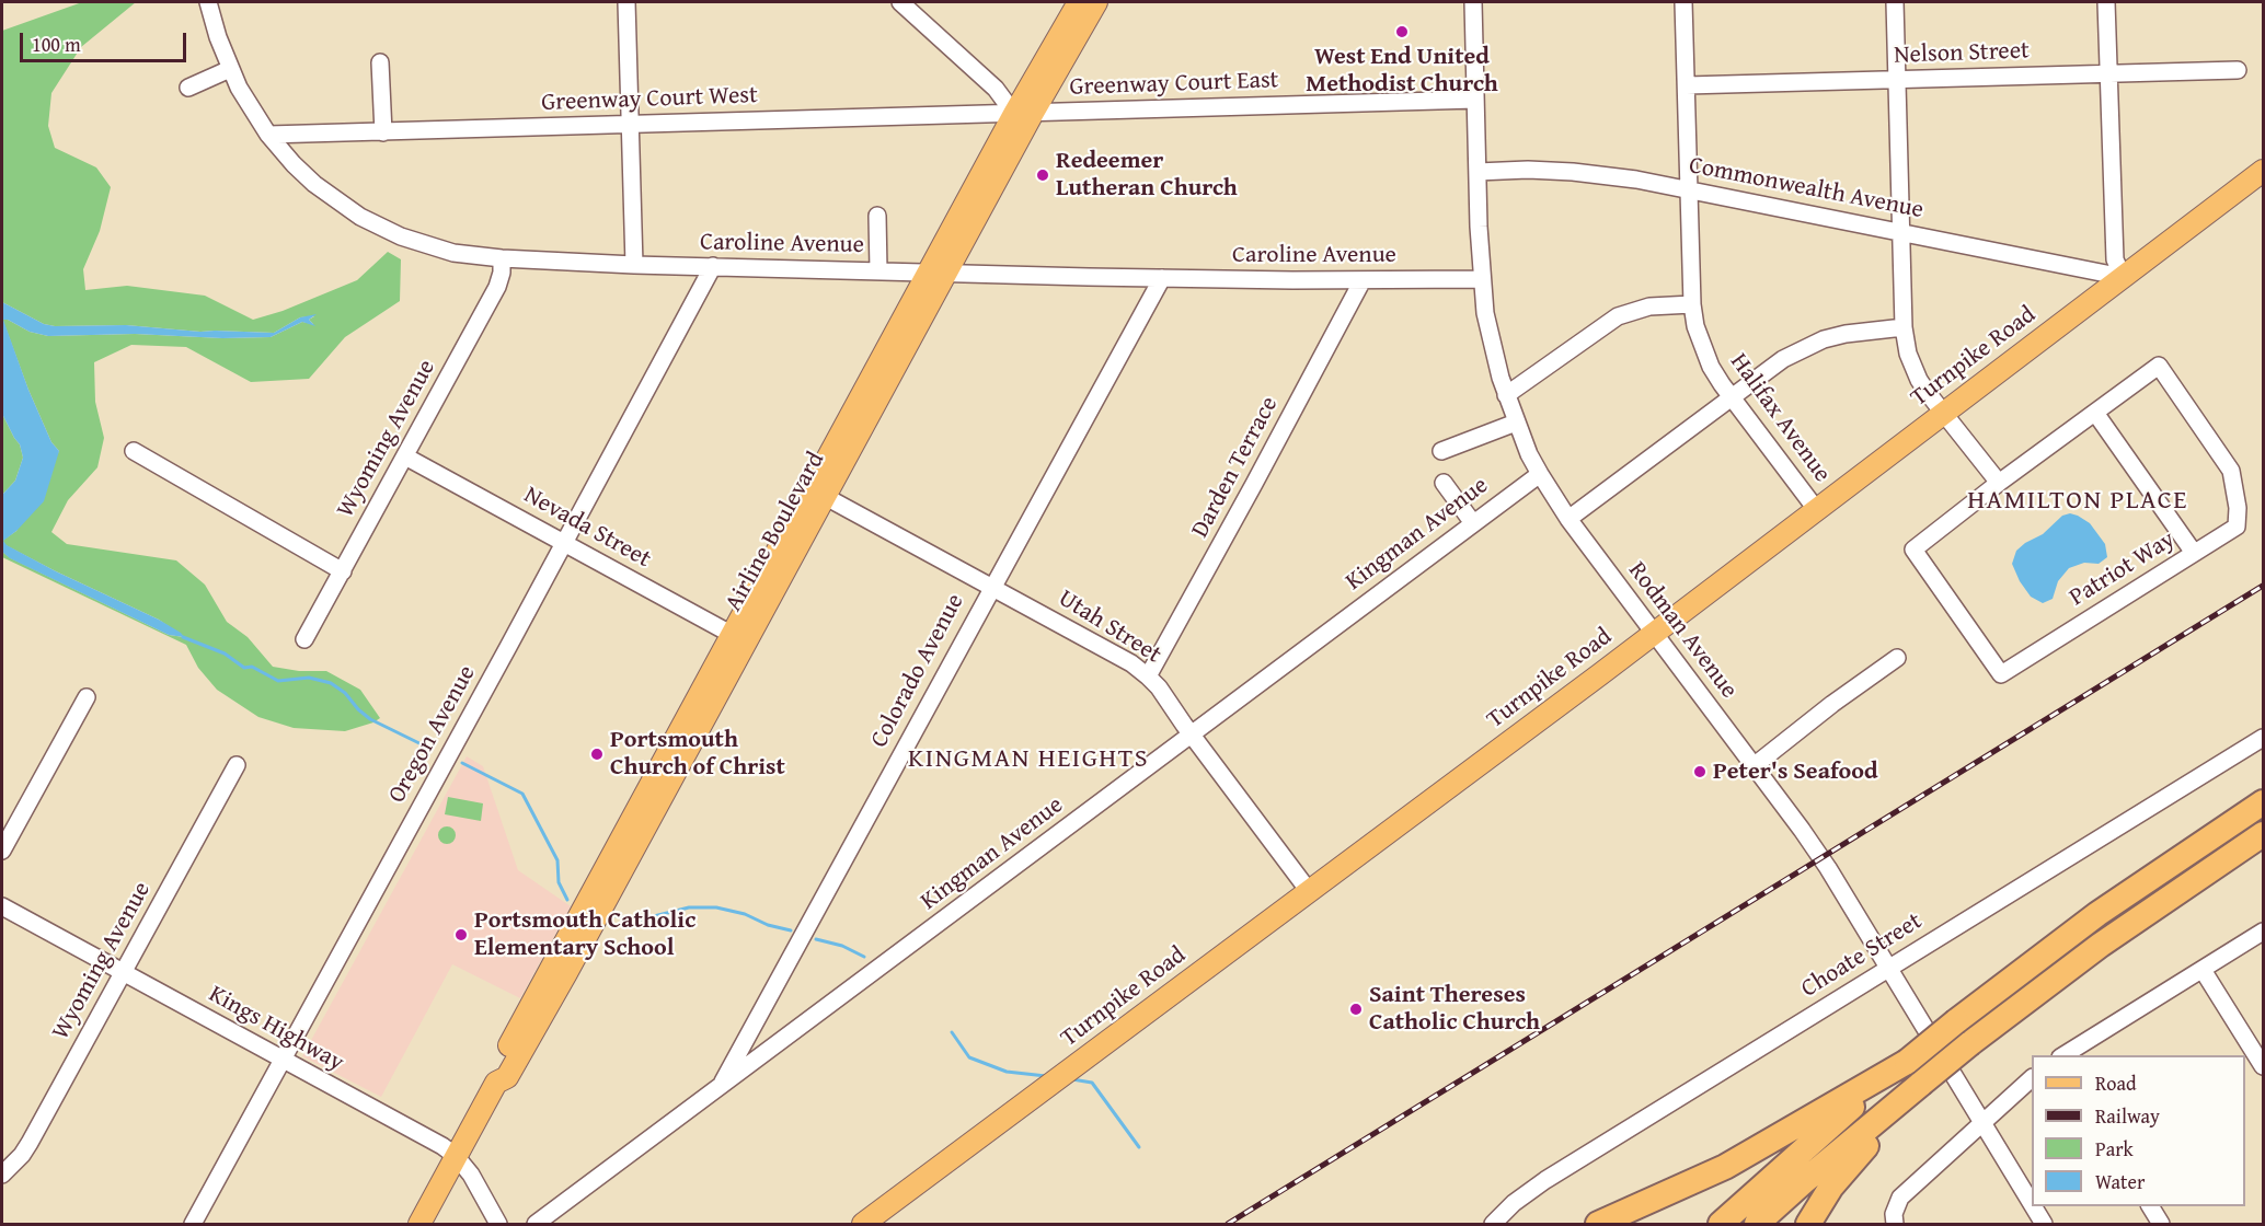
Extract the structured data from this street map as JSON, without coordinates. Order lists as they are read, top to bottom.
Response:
{
  "streets": {
    "main road": ["Turnpike Road", "Airline Boulevard"],
    "street": [
      "Nelson Street",
      "Greenway Court East",
      "Greenway Court West",
      "Commonwealth Avenue",
      "Caroline Avenue",
      "Halifax Avenue",
      "Wyoming Avenue",
      "Darden Terrace",
      "Nevada Street",
      "Kingman Avenue",
      "Patriot Way",
      "Utah Street",
      "Rodman Avenue",
      "Colorado Avenue",
      "Oregon Avenue",
      "Choate Street",
      "Kings Highway"
    ]
  },
  "crossings": [
    ["Nelson Street", "Halifax Avenue"],
    ["Greenway Court East", "Greenway Court West"],
    ["Greenway Court East", "Airline Boulevard"],
    ["Greenway Court East", "Rodman Avenue"],
    ["Greenway Court West", "Caroline Avenue"],
    ["Greenway Court West", "Airline Boulevard"],
    ["Commonwealth Avenue", "Turnpike Road"],
    ["Commonwealth Avenue", "Halifax Avenue"],
    ["Commonwealth Avenue", "Rodman Avenue"],
    ["Caroline Avenue", "Wyoming Avenue"],
    ["Caroline Avenue", "Darden Terrace"],
    ["Caroline Avenue", "Airline Boulevard"],
    ["Caroline Avenue", "Rodman Avenue"],
    ["Caroline Avenue", "Colorado Avenue"],
    ["Caroline Avenue", "Oregon Avenue"],
    ["Turnpike Road", "Halifax Avenue"],
    ["Turnpike Road", "Utah Street"],
    ["Turnpike Road", "Rodman Avenue"],
    ["Wyoming Avenue", "Nevada Street"],
    ["Wyoming Avenue", "Kings Highway"],
    ["Darden Terrace", "Utah Street"],
    ["Nevada Street", "Airline Boulevard"],
    ["Nevada Street", "Oregon Avenue"],
    ["Airline Boulevard", "Utah Street"],
    ["Airline Boulevard", "Kings Highway"],
    ["Kingman Avenue", "Utah Street"],
    ["Kingman Avenue", "Rodman Avenue"],
    ["Kingman Avenue", "Colorado Avenue"],
    ["Utah Street", "Colorado Avenue"],
    ["Rodman Avenue", "Choate Street"],
    ["Oregon Avenue", "Kings Highway"]
  ],
  "districts": ["HAMILTON PLACE", "KINGMAN HEIGHTS"],
  "places": [
    "West End United Methodist Church",
    "Redeemer Lutheran Church",
    "Portsmouth Church of Christ",
    "Peter's Seafood",
    "Portsmouth Catholic Elementary School",
    "Saint Thereses Catholic Church"
  ],
  "legend": [
    "Road",
    "Railway",
    "Park",
    "Water"
  ],
  "scale_bar": "100 m"
}
